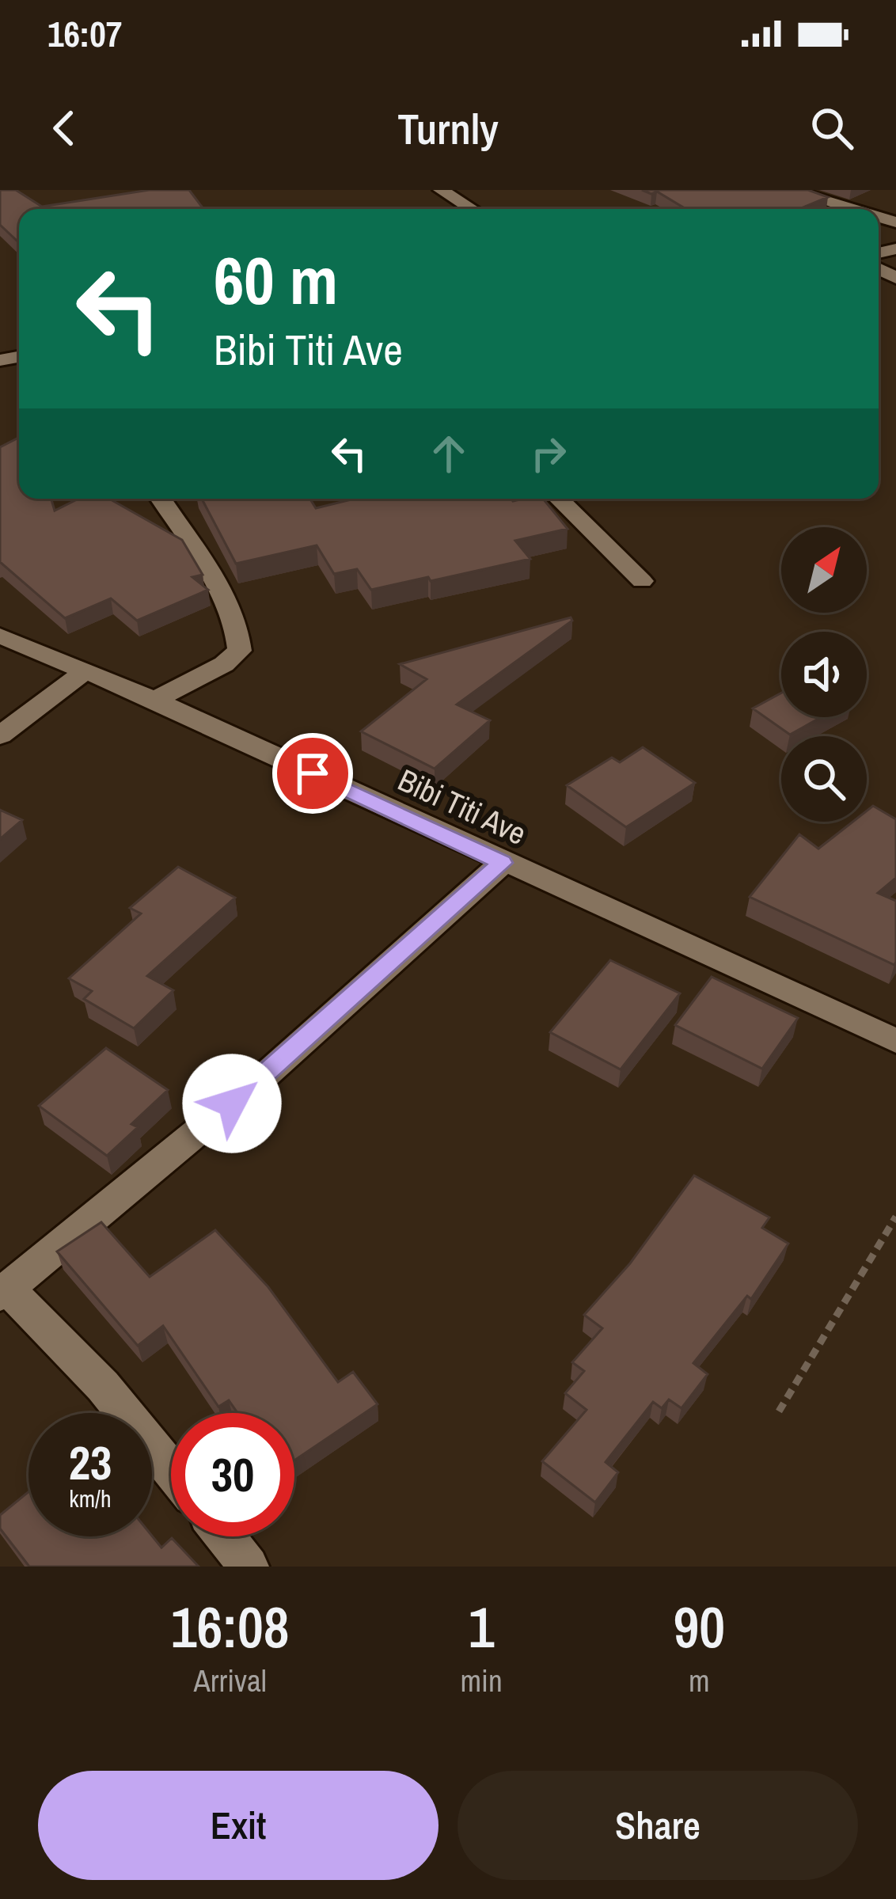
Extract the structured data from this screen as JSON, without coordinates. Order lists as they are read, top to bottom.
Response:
{
  "streets": {
    "street": ["Bibi Titi Ave"]
  },
  "north": "top right",
  "page": {
    "status": "16:07",
    "header": "Turnly",
    "turn": ["60 m", "Bibi Titi Ave"],
    "speed": "23 km/h",
    "limit": "30",
    "eta": [
      "16:08",
      "Arrival",
      "1",
      "min",
      "90",
      "m"
    ],
    "buttons": ["Exit", "Share"]
  }
}
